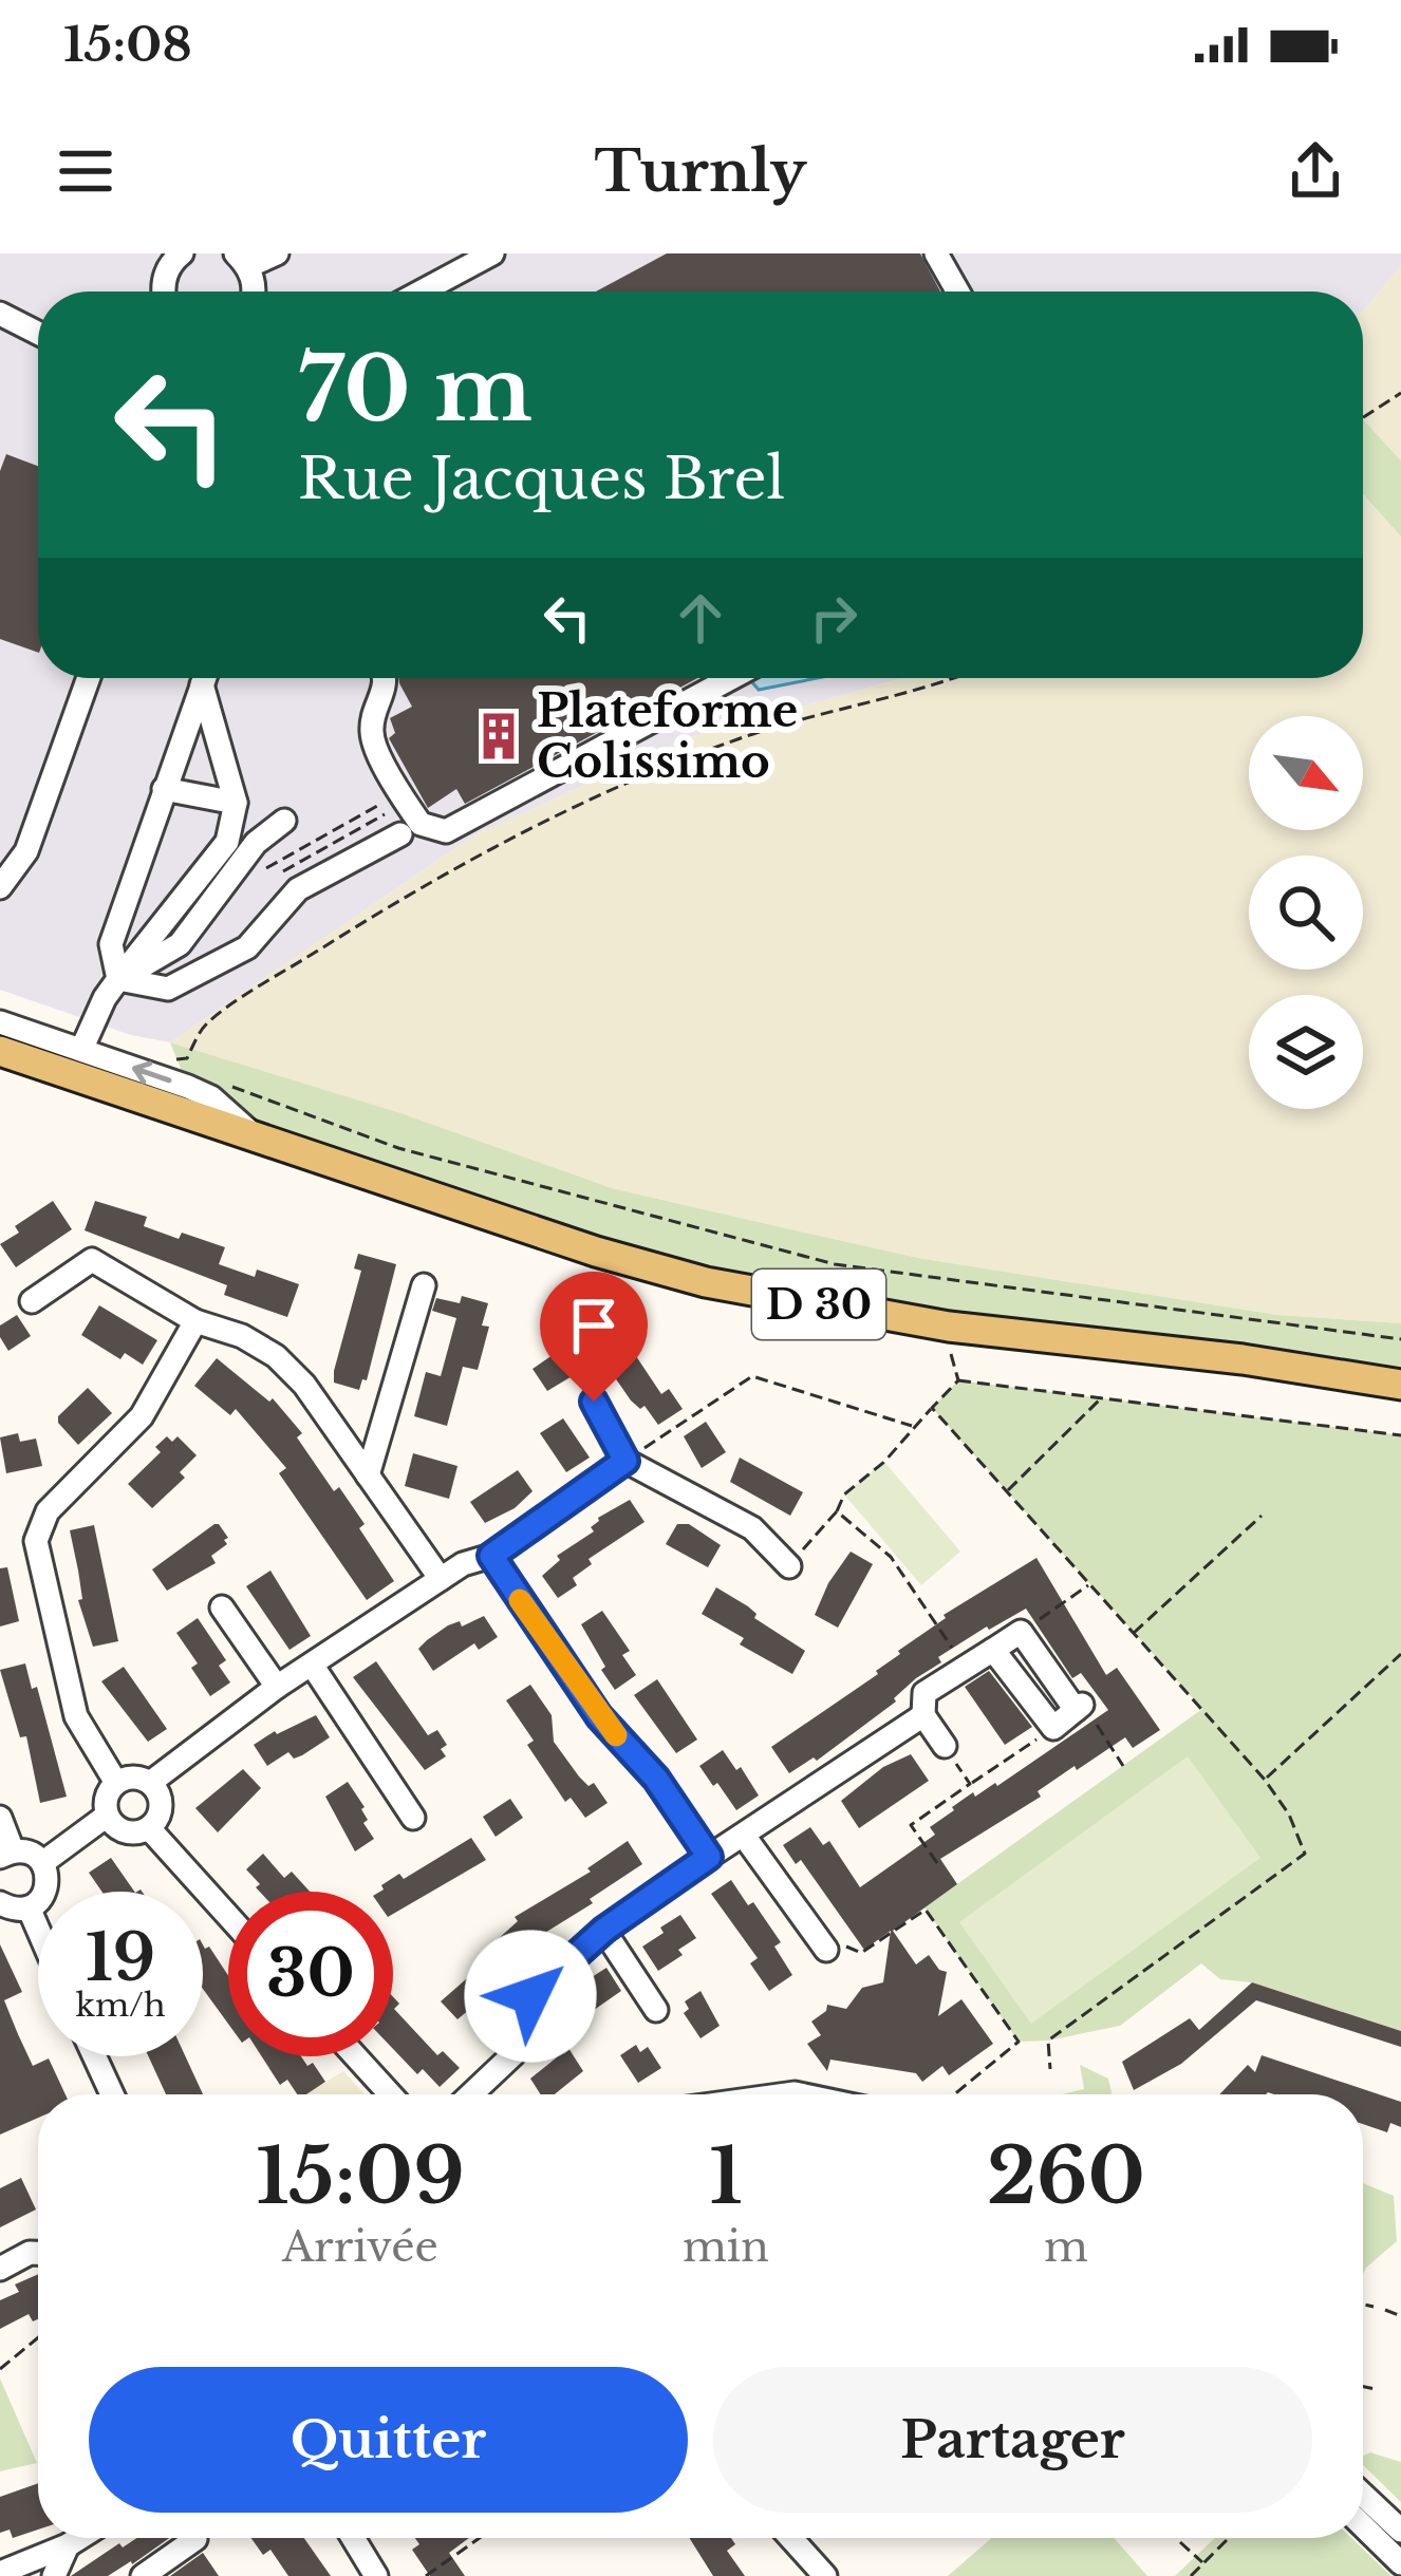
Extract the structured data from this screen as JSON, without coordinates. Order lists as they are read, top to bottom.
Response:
{
  "streets": {
    "main road": ["D 30"]
  },
  "places": {
    "building": ["Plateforme Colissimo"]
  },
  "north": "bottom right",
  "page": {
    "status": "15:08",
    "header": "Turnly",
    "turn": ["70 m", "Rue Jacques Brel"],
    "speed": "19 km/h",
    "limit": "30",
    "eta": [
      "15:09",
      "Arrivée",
      "1",
      "min",
      "260",
      "m"
    ],
    "buttons": ["Quitter", "Partager"]
  }
}
